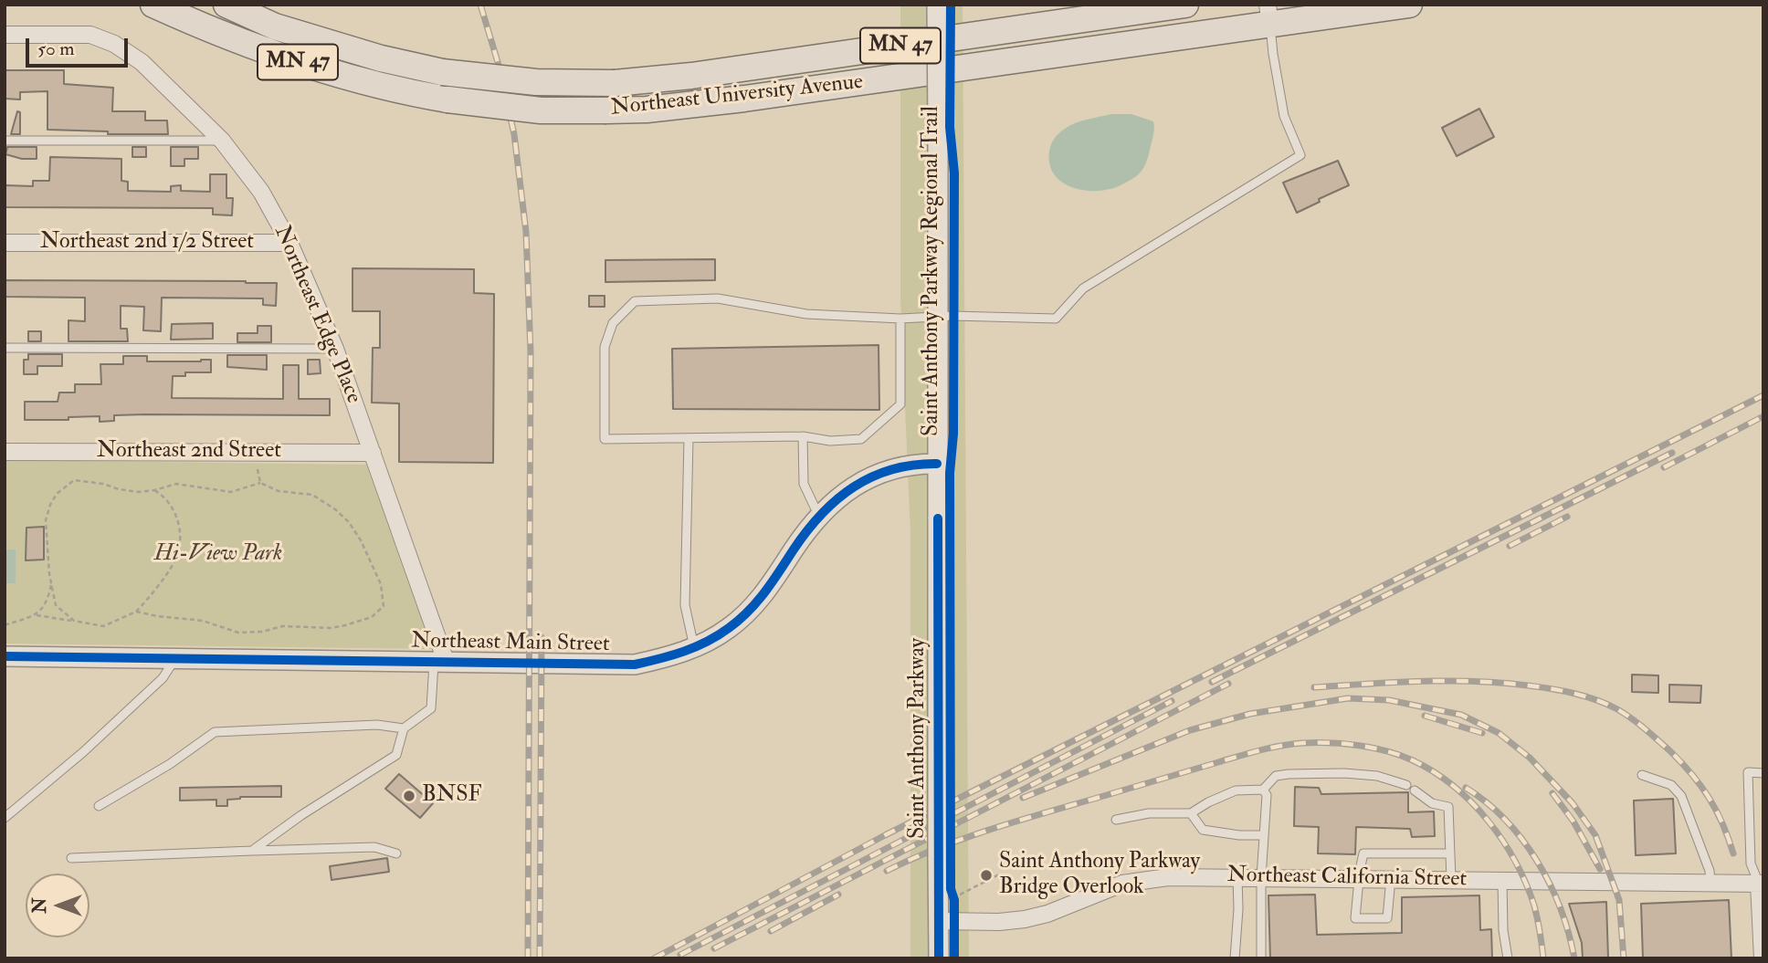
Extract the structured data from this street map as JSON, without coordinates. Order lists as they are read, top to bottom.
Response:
{
  "streets": {
    "main road": ["MN 47", "Northeast University Avenue"],
    "street": [
      "Northeast 2nd 1/2 Street",
      "Northeast Edge Place",
      "Northeast 2nd Street",
      "Northeast Main Street",
      "Saint Anthony Parkway",
      "Northeast California Street"
    ],
    "cycle path": ["Saint Anthony Parkway Regional Trail"]
  },
  "crossings": [
    ["Northeast 2nd 1/2 Street", "Northeast Edge Place"],
    ["Northeast Edge Place", "Northeast 2nd Street"],
    ["Northeast Edge Place", "Northeast Main Street"],
    ["Northeast Main Street", "Saint Anthony Parkway"],
    ["Saint Anthony Parkway", "Northeast California Street"]
  ],
  "parks": ["Hi-View Park"],
  "places": ["BNSF", "Saint Anthony Parkway Bridge Overlook"],
  "scale_bar": "50 m",
  "north": "left"
}
